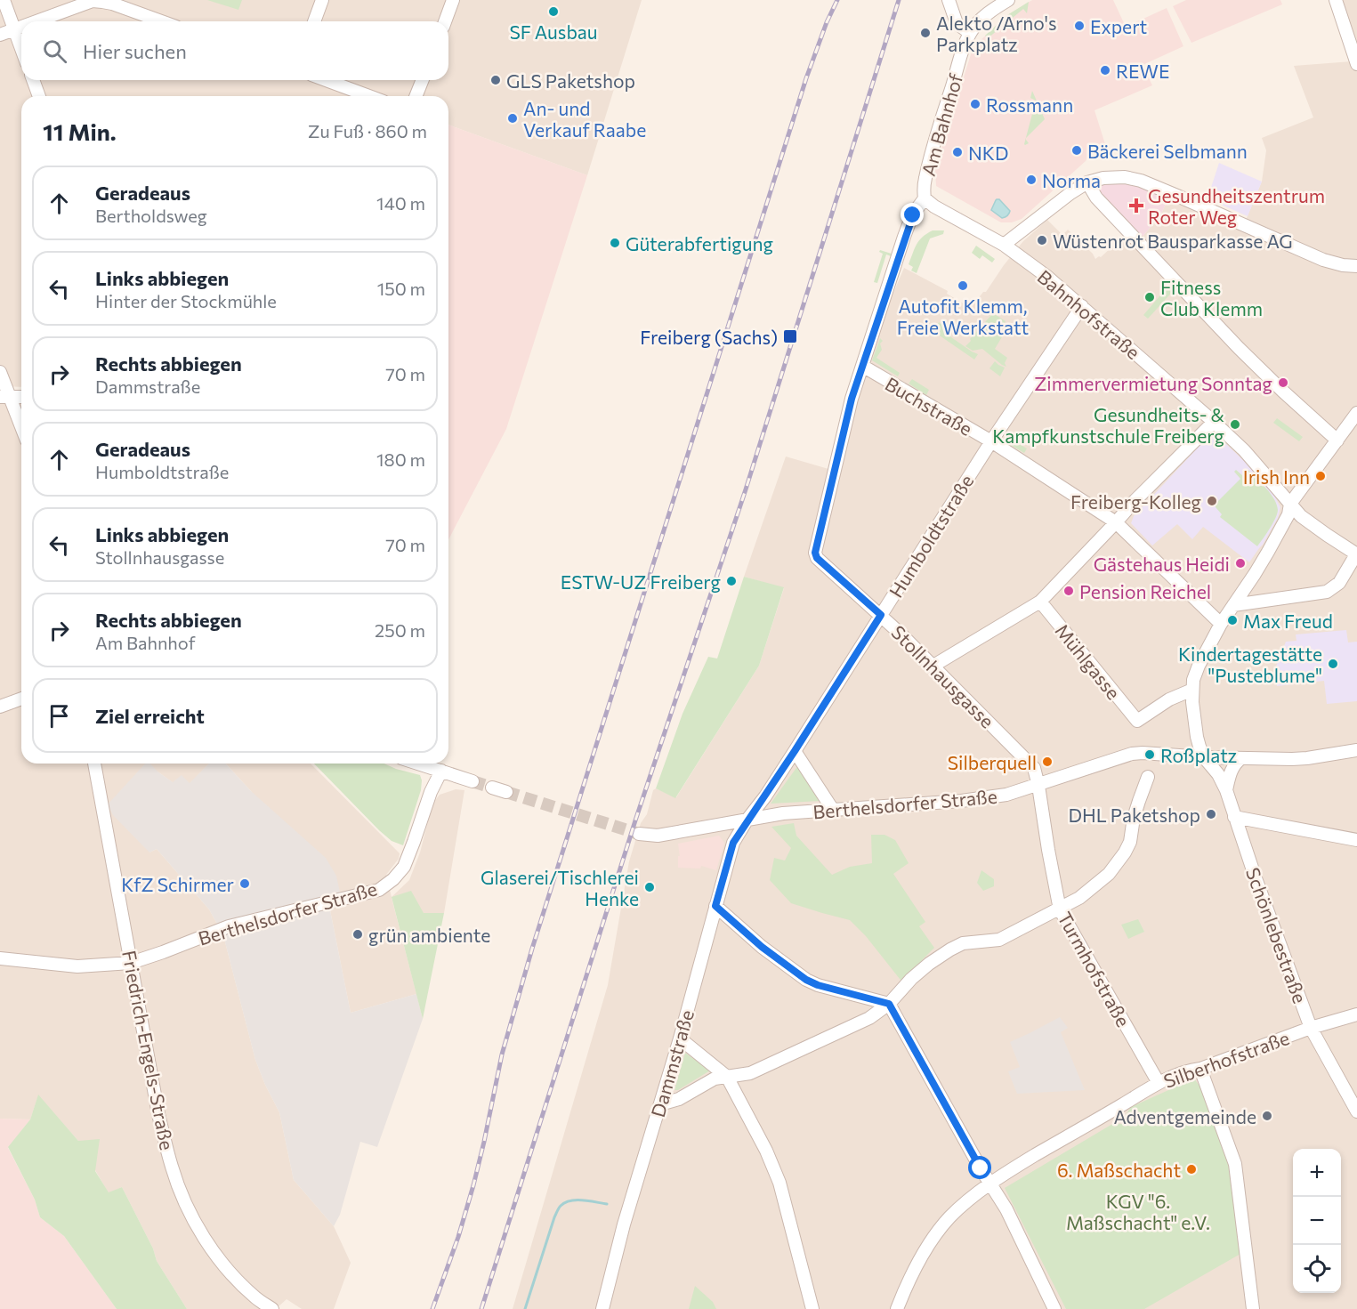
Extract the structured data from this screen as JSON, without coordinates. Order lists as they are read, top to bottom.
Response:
{
  "streets": {
    "street": [
      "Am Bahnhof",
      "Bahnhofstraße",
      "Buchstraße",
      "Humboldtstraße",
      "Mühlgasse",
      "Stollnhausgasse",
      "Berthelsdorfer Straße",
      "Schönlebestraße",
      "Turmhofstraße",
      "Friedrich-Engels-Straße",
      "Silberhofstraße",
      "Dammstraße"
    ]
  },
  "crossings": [
    ["Am Bahnhof", "Bahnhofstraße"],
    ["Am Bahnhof", "Buchstraße"],
    ["Am Bahnhof", "Stollnhausgasse"],
    ["Bahnhofstraße", "Humboldtstraße"],
    ["Buchstraße", "Humboldtstraße"],
    ["Humboldtstraße", "Stollnhausgasse"],
    ["Humboldtstraße", "Berthelsdorfer Straße"],
    ["Humboldtstraße", "Dammstraße"],
    ["Stollnhausgasse", "Berthelsdorfer Straße"],
    ["Stollnhausgasse", "Turmhofstraße"],
    ["Berthelsdorfer Straße", "Schönlebestraße"],
    ["Berthelsdorfer Straße", "Turmhofstraße"],
    ["Berthelsdorfer Straße", "Friedrich-Engels-Straße"],
    ["Berthelsdorfer Straße", "Dammstraße"],
    ["Schönlebestraße", "Silberhofstraße"],
    ["Turmhofstraße", "Silberhofstraße"]
  ],
  "parks": ["KGV \"6. Maßschacht\" e.V."],
  "places": {
    "other": [
      "SF Ausbau",
      "Expert",
      "Alekto /Arno's Parkplatz",
      "REWE",
      "GLS Paketshop",
      "Rossmann",
      "An- und Verkauf Raabe",
      "Bäckerei Selbmann",
      "NKD",
      "Norma",
      "Wüstenrot Bausparkasse AG",
      "Güterabfertigung",
      "Autofit Klemm, Freie Werkstatt",
      "Fitness Club Klemm",
      "Zimmervermietung Sonntag",
      "Gesundheits- & Kampfkunstschule Freiberg",
      "Irish Inn",
      "Freiberg-Kolleg",
      "Gästehaus Heidi",
      "ESTW-UZ Freiberg",
      "Pension Reichel",
      "Max Freud",
      "Kindertagestätte \"Pusteblume\"",
      "Roßplatz",
      "Silberquell",
      "DHL Paketshop",
      "KfZ Schirmer",
      "Glaserei/Tischlerei Henke",
      "grün ambiente",
      "Adventgemeinde",
      "6. Maßschacht"
    ],
    "health": ["Gesundheitszentrum Roter Weg"],
    "transit": ["Freiberg (Sachs)"]
  },
  "page": {
    "search": "Hier suchen",
    "heading": ["11 Min.", "Zu Fuß · 860 m"],
    "list": [
      ["Geradeaus", "Bertholdsweg", "140 m"],
      ["Links abbiegen", "Hinter der Stockmühle", "150 m"],
      ["Rechts abbiegen", "Dammstraße", "70 m"],
      ["Geradeaus", "Humboldtstraße", "180 m"],
      ["Links abbiegen", "Stollnhausgasse", "70 m"],
      ["Rechts abbiegen", "Am Bahnhof", "250 m"],
      "Ziel erreicht"
    ],
    "map_buttons": ["+", "−"]
  }
}
